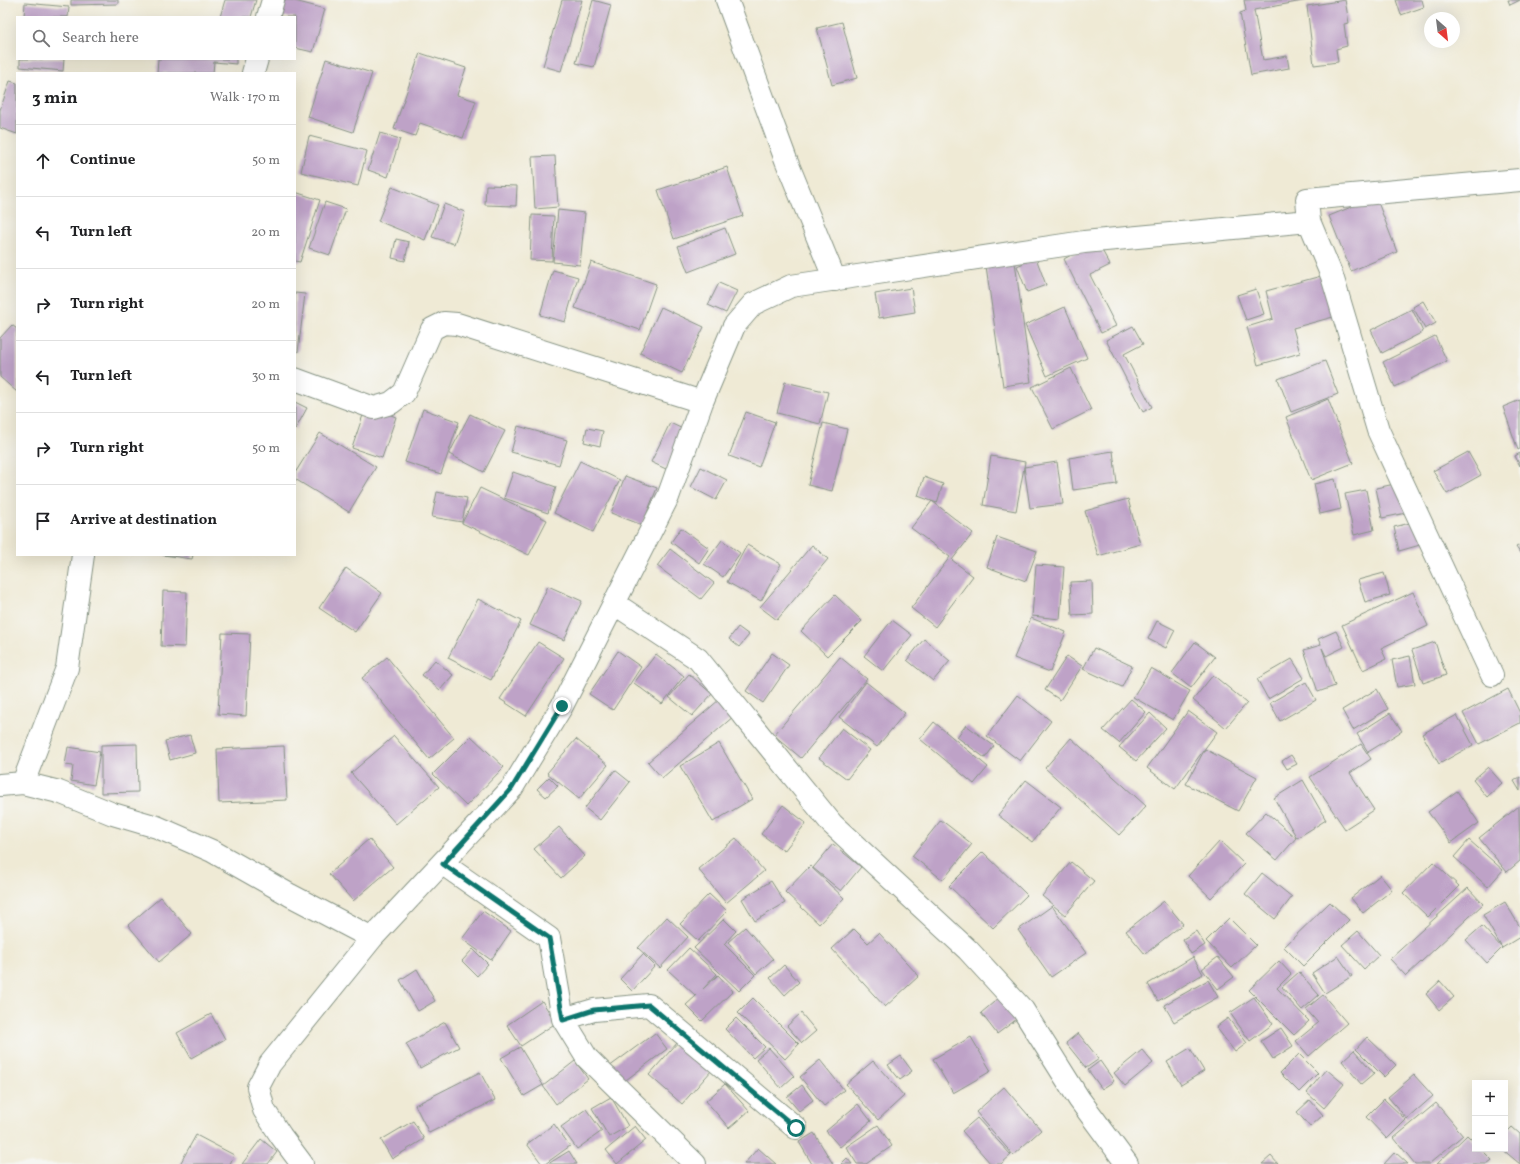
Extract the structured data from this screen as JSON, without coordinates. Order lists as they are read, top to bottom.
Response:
{
  "north": "bottom right",
  "page": {
    "search": "Search here",
    "heading": ["3 min", "Walk · 170 m"],
    "list": [
      ["Continue", "50 m"],
      ["Turn left", "20 m"],
      ["Turn right", "20 m"],
      ["Turn left", "30 m"],
      ["Turn right", "50 m"],
      "Arrive at destination"
    ],
    "map_buttons": ["+", "−"]
  }
}
